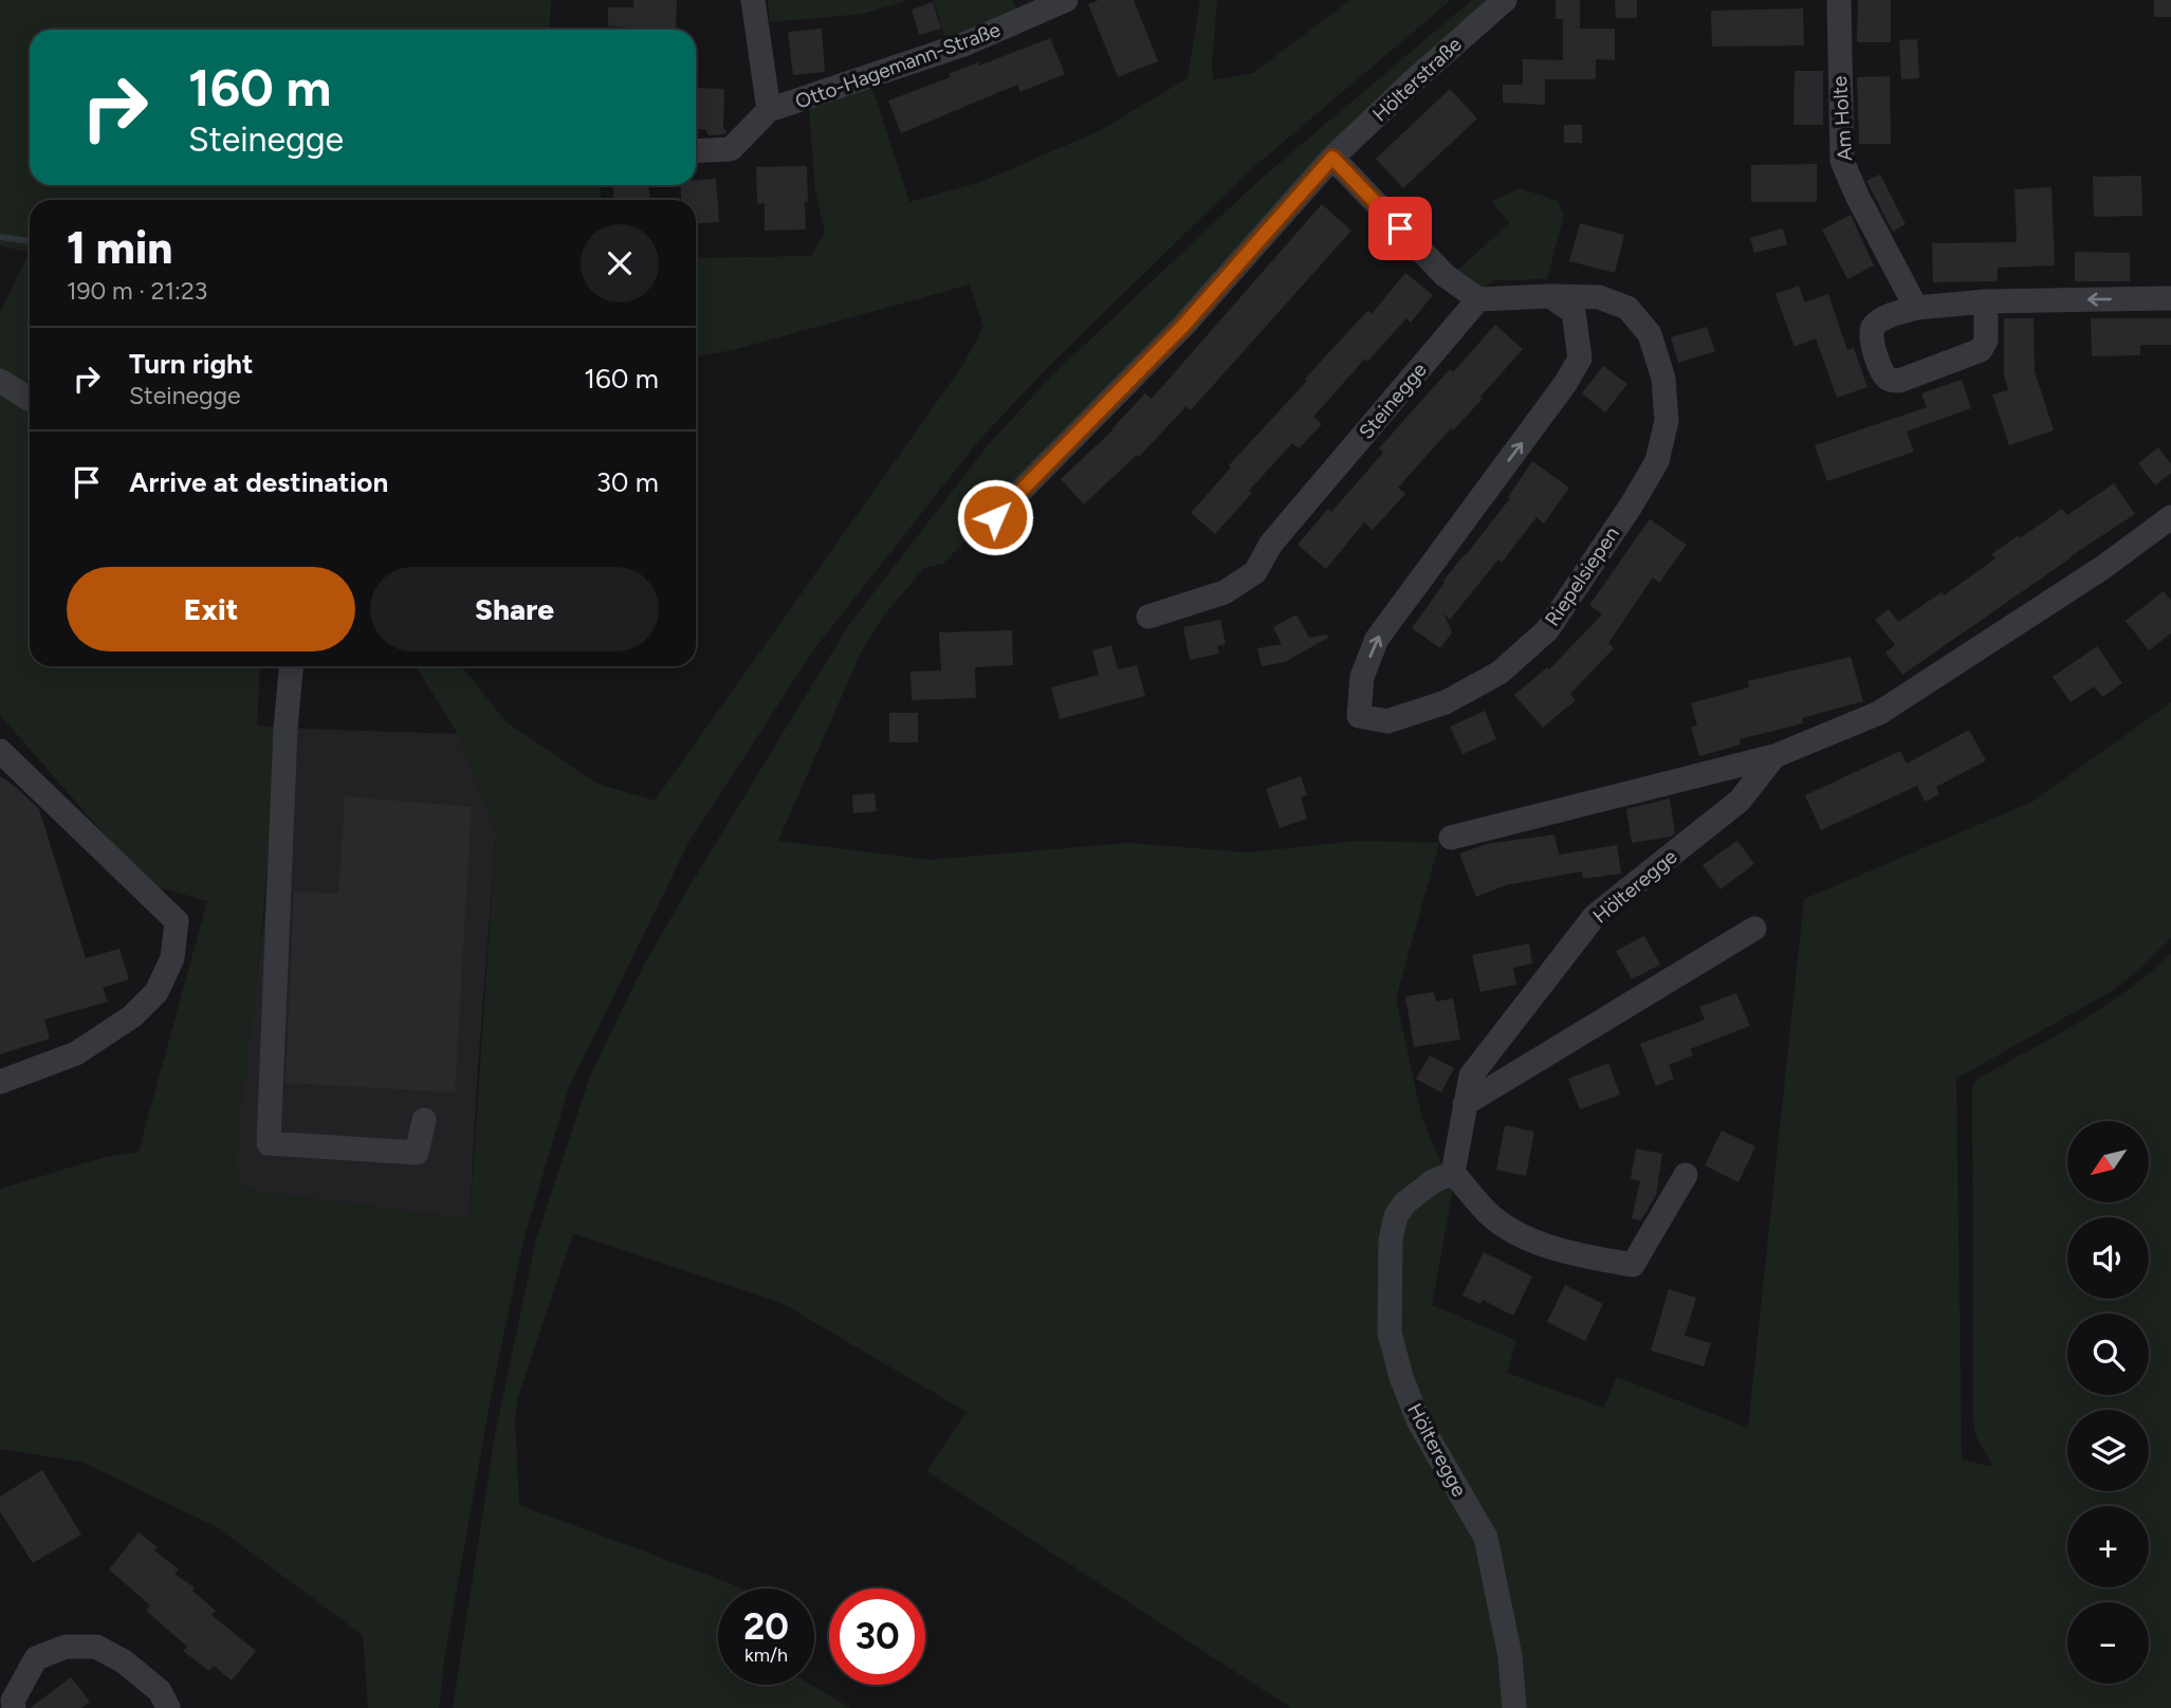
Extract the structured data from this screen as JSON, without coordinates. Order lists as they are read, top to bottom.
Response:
{
  "streets": {
    "street": [
      "Otto-Hagemann-Straße",
      "Hölterstraße",
      "Am Holte",
      "Steinegge",
      "Riepelsiepen",
      "Hölteregge"
    ]
  },
  "crossings": [
    ["Steinegge", "Riepelsiepen"]
  ],
  "north": "bottom left",
  "page": {
    "turn": ["160 m", "Steinegge"],
    "heading": ["1 min", "190 m · 21:23"],
    "list": [
      {
        "name": "Turn right",
        "note": "Steinegge",
        "value": "160 m"
      },
      {
        "name": "Arrive at destination",
        "value": "30 m"
      }
    ],
    "buttons": ["Exit", "Share"],
    "map_buttons": ["+", "−"],
    "speed": "20 km/h",
    "limit": "30"
  }
}
